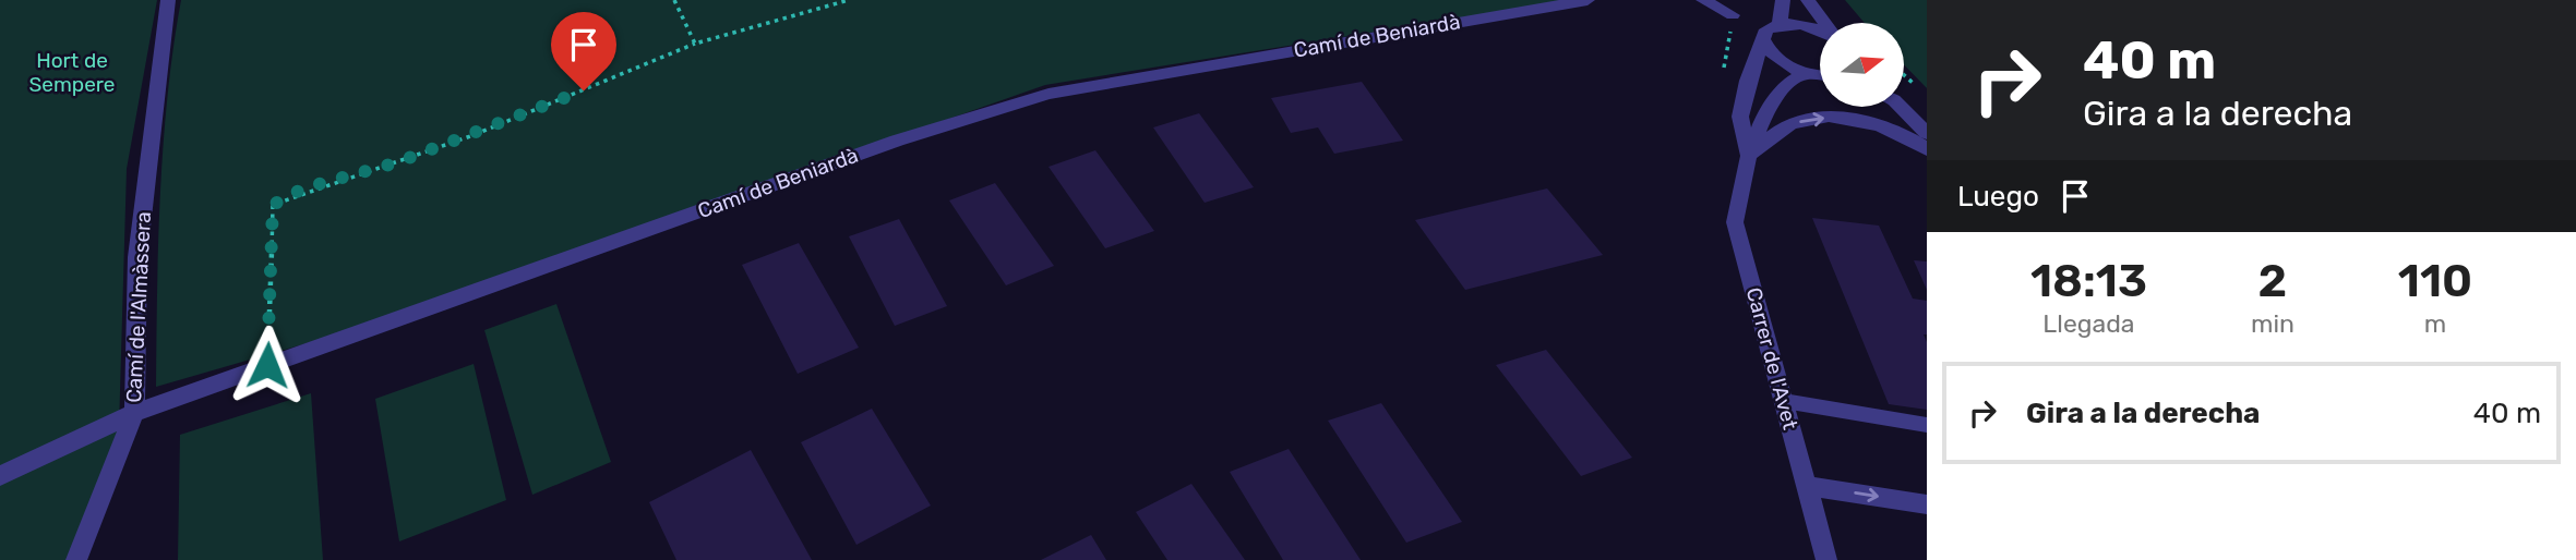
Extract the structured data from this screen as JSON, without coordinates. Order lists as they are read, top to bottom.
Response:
{
  "streets": {
    "street": ["Camí de Beniardà", "Camí de l'Almàssera", "Carrer de l'Avet"]
  },
  "crossings": [
    ["Camí de Beniardà", "Camí de l'Almàssera"]
  ],
  "parks": ["Hort de Sempere"],
  "north": "right",
  "page": {
    "turn": ["40 m", "Gira a la derecha"],
    "then": "Luego",
    "eta": [
      "18:13",
      "Llegada",
      "2",
      "min",
      "110",
      "m"
    ],
    "list": [
      {
        "name": "Gira a la derecha",
        "value": "40 m"
      }
    ]
  }
}
